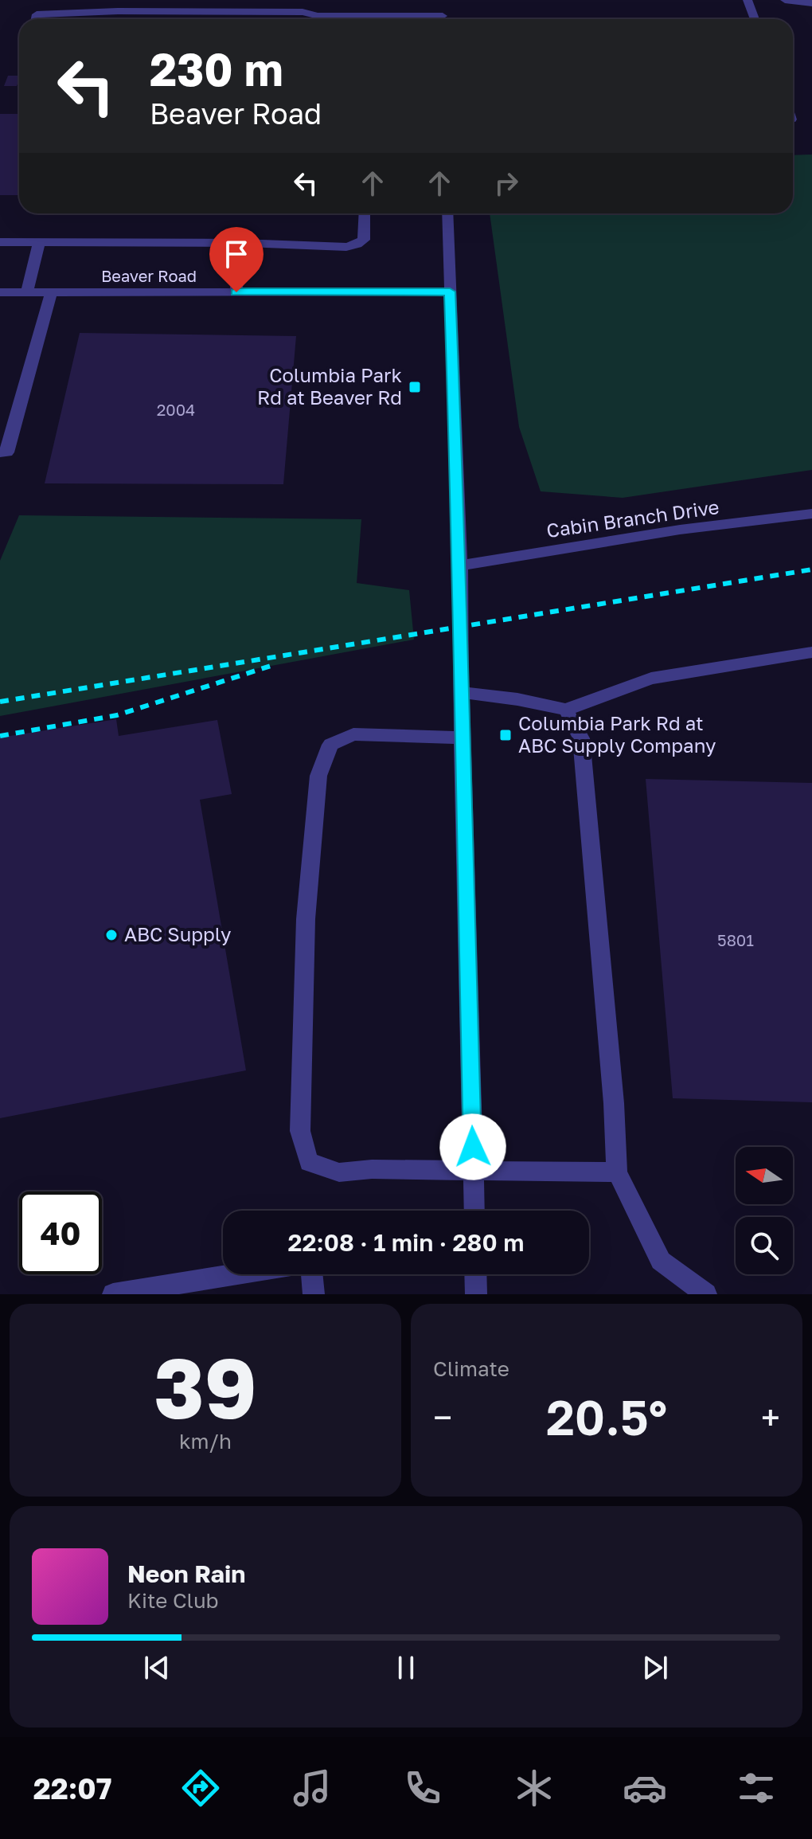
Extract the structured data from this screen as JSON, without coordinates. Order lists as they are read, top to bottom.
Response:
{
  "streets": {
    "street": ["Beaver Road", "Cabin Branch Drive"]
  },
  "places": {
    "transit": ["Columbia Park Rd at Beaver Rd", "Columbia Park Rd at ABC Supply Company"],
    "other": ["ABC Supply"]
  },
  "house_numbers": ["2004", "5801"],
  "north": "left",
  "page": {
    "turn": ["230 m", "Beaver Road"],
    "limit": "40",
    "trip": "22:08 · 1 min · 280 m",
    "tile": [
      ["39", "km/h"],
      "Climate"
    ],
    "heat": ["−", "20.5°", "+"],
    "song": ["Neon Rain", "Kite Club"],
    "tabs": "22:07"
  }
}
